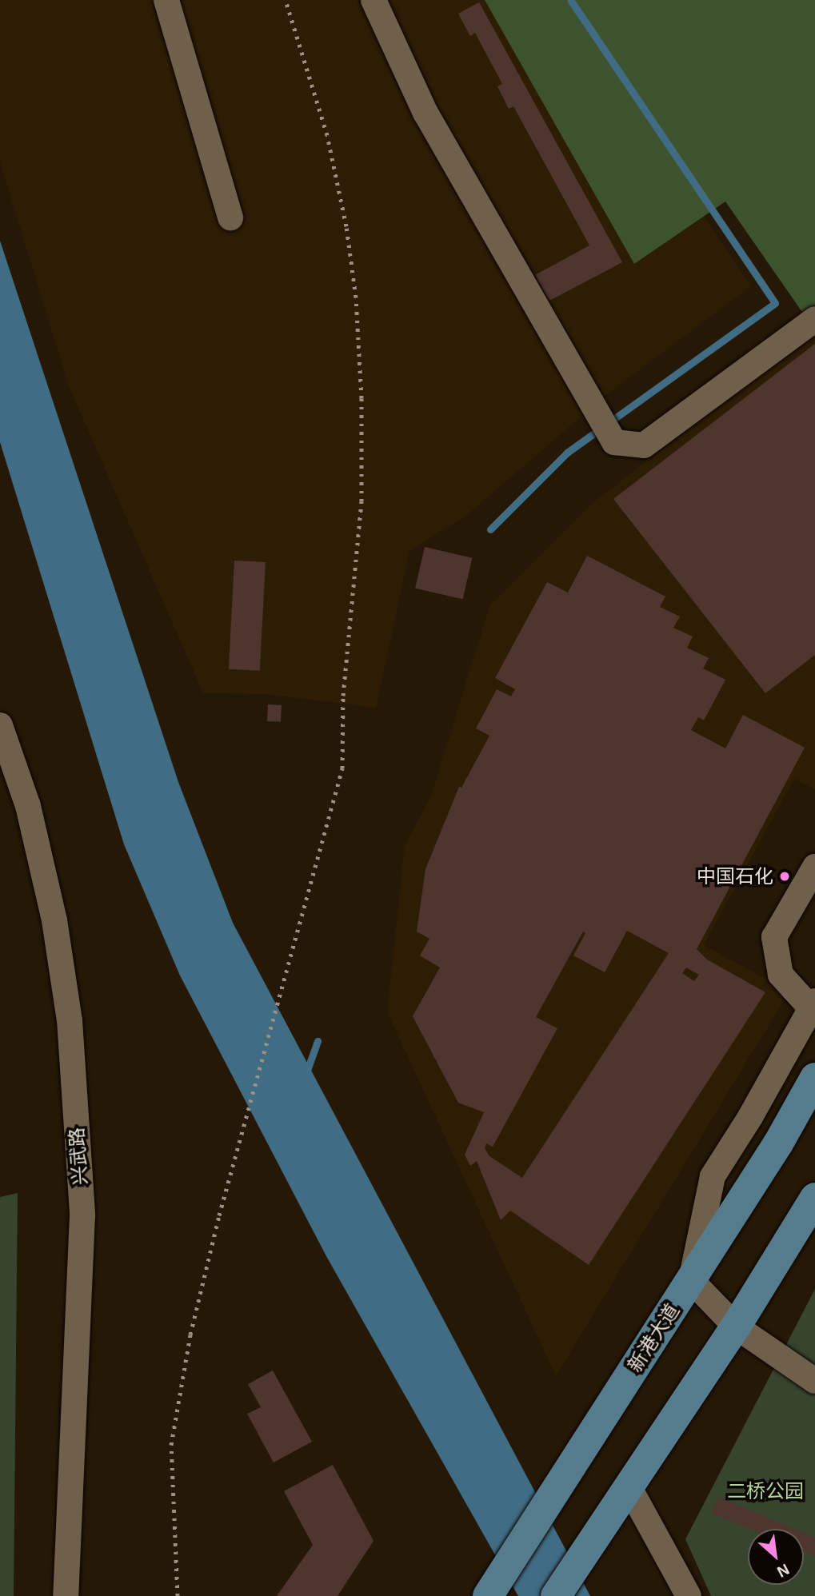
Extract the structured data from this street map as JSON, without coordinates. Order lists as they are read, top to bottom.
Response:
{
  "streets": {
    "main road": ["新港大道"],
    "street": ["兴武路"]
  },
  "parks": ["二桥公园"],
  "places": ["中国石化"],
  "north": "bottom right"
}
